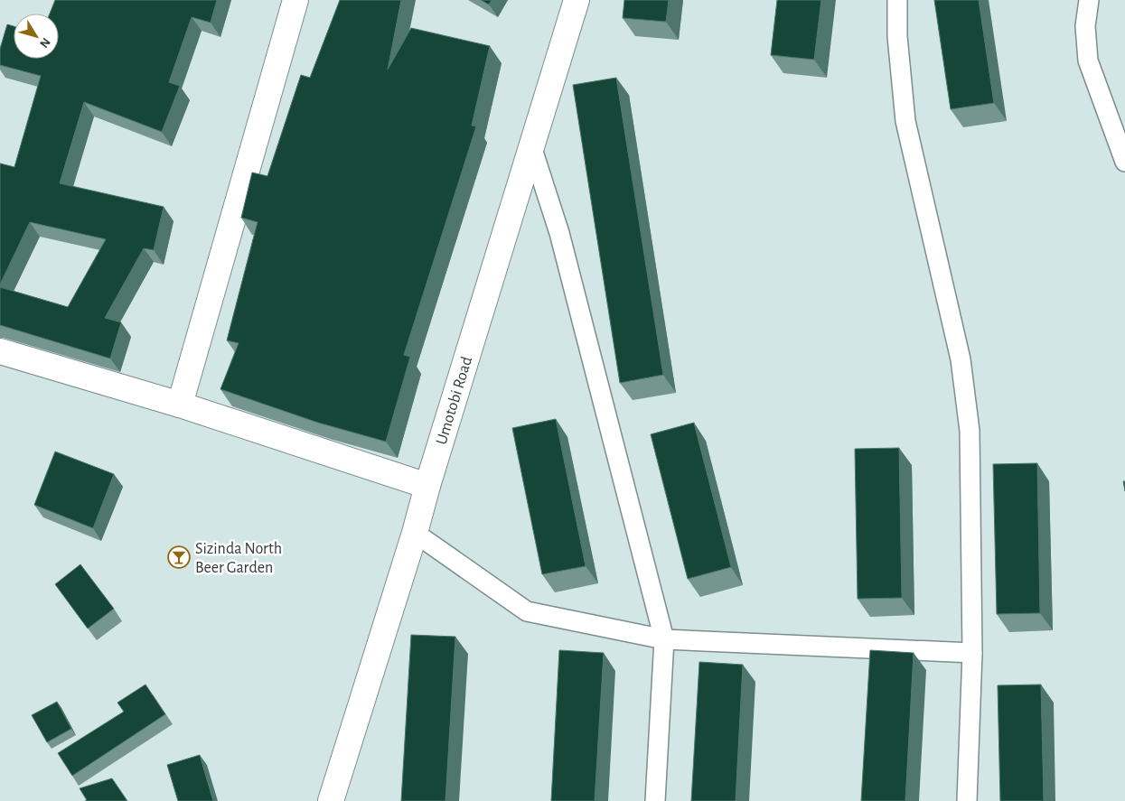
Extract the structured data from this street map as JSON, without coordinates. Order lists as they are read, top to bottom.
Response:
{
  "streets": {
    "street": ["Umotobi Road"]
  },
  "places": {
    "bar": ["Sizinda North Beer Garden"]
  },
  "north": "bottom right"
}
